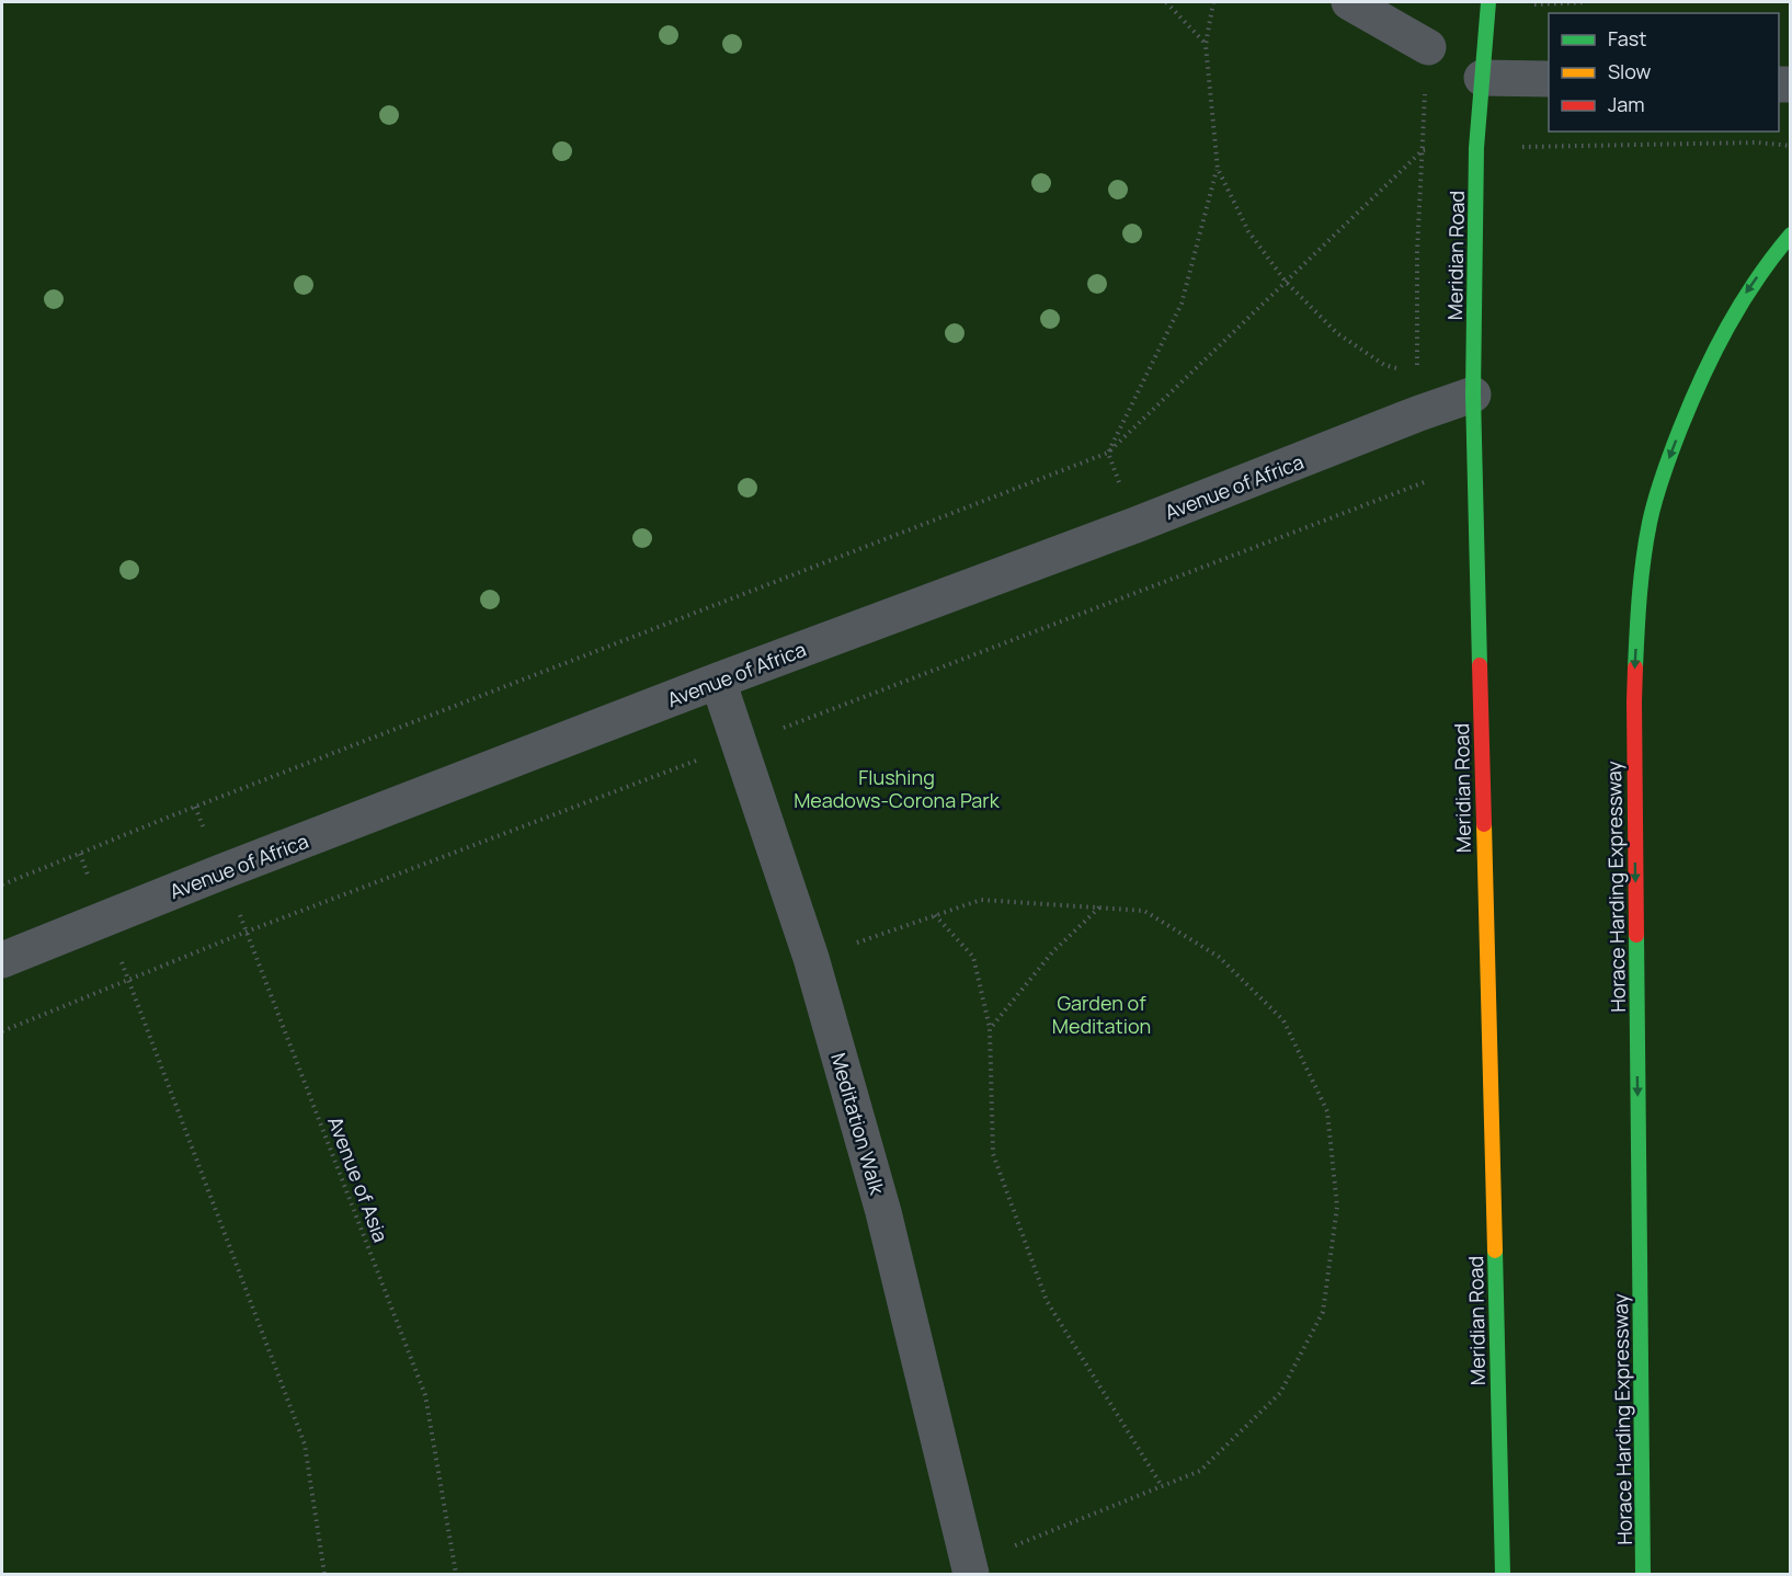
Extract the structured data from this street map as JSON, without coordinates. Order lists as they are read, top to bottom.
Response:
{
  "streets": {
    "street": [
      "Meridian Road",
      "Avenue of Africa",
      "Horace Harding Expressway",
      "Meditation Walk"
    ],
    "path": ["Avenue of Asia"]
  },
  "crossings": [
    ["Meridian Road", "Avenue of Africa"],
    ["Avenue of Africa", "Meditation Walk"],
    ["Avenue of Africa", "Avenue of Asia"]
  ],
  "one_way": ["Horace Harding Expressway"],
  "parks": ["Flushing Meadows-Corona Park", "Garden of Meditation"],
  "legend": ["Fast", "Slow", "Jam"]
}
